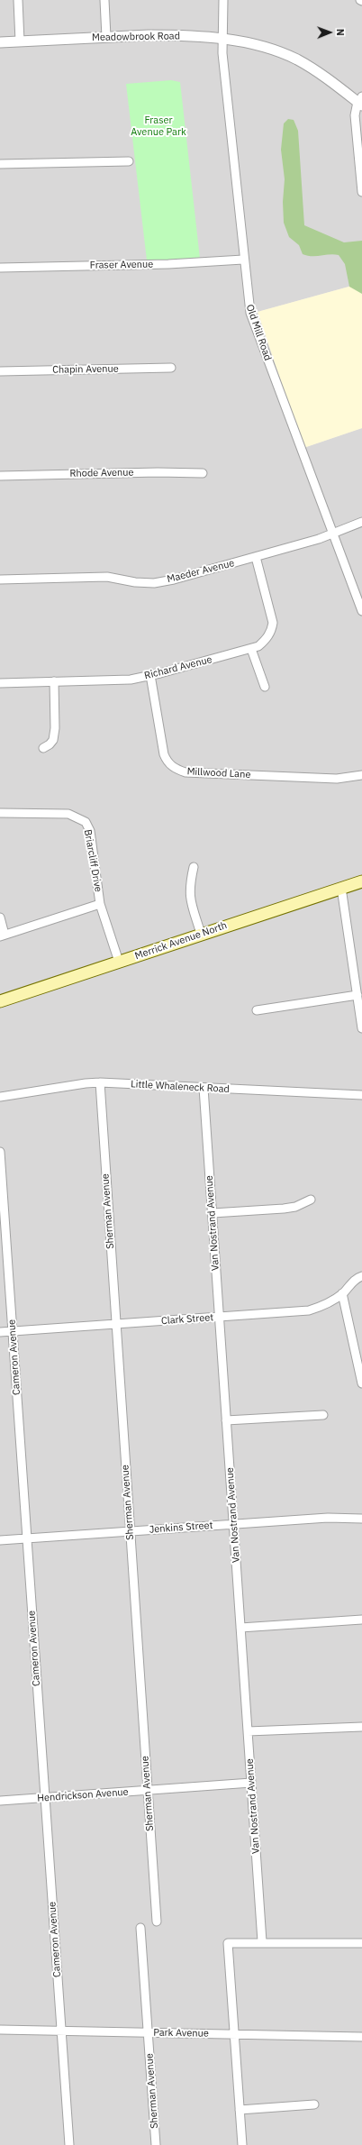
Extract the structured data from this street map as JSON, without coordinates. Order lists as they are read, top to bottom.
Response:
{
  "streets": {
    "main road": ["Merrick Avenue North"],
    "street": [
      "Meadowbrook Road",
      "Fraser Avenue",
      "Old Mill Road",
      "Chapin Avenue",
      "Rhode Avenue",
      "Maeder Avenue",
      "Richard Avenue",
      "Millwood Lane",
      "Briarcliff Drive",
      "Little Whaleneck Road",
      "Sherman Avenue",
      "Van Nostrand Avenue",
      "Clark Street",
      "Cameron Avenue",
      "Jenkins Street",
      "Hendrickson Avenue",
      "Park Avenue"
    ]
  },
  "crossings": [
    ["Meadowbrook Road", "Old Mill Road"],
    ["Fraser Avenue", "Old Mill Road"],
    ["Old Mill Road", "Maeder Avenue"],
    ["Maeder Avenue", "Richard Avenue"],
    ["Richard Avenue", "Millwood Lane"],
    ["Briarcliff Drive", "Merrick Avenue North"],
    ["Little Whaleneck Road", "Sherman Avenue"],
    ["Little Whaleneck Road", "Van Nostrand Avenue"],
    ["Sherman Avenue", "Clark Street"],
    ["Sherman Avenue", "Jenkins Street"],
    ["Sherman Avenue", "Hendrickson Avenue"],
    ["Sherman Avenue", "Park Avenue"],
    ["Van Nostrand Avenue", "Clark Street"],
    ["Van Nostrand Avenue", "Jenkins Street"],
    ["Van Nostrand Avenue", "Hendrickson Avenue"],
    ["Clark Street", "Cameron Avenue"],
    ["Cameron Avenue", "Jenkins Street"],
    ["Cameron Avenue", "Hendrickson Avenue"],
    ["Cameron Avenue", "Park Avenue"]
  ],
  "parks": ["Fraser Avenue Park"],
  "north": "right"
}
